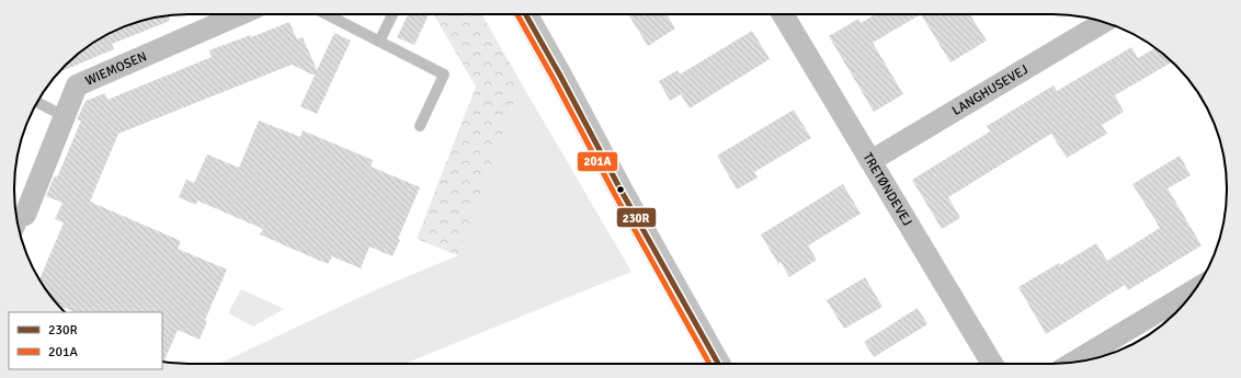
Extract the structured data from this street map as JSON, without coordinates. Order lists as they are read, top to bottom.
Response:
{
  "streets": {
    "street": ["WIEMOSEN", "LANGHUSEVEJ", "TRETØNDEVEJ"]
  },
  "crossings": [
    ["LANGHUSEVEJ", "TRETØNDEVEJ"]
  ],
  "lines": ["transit line 230R", "transit line 201A"],
  "legend": ["230R", "201A"]
}
